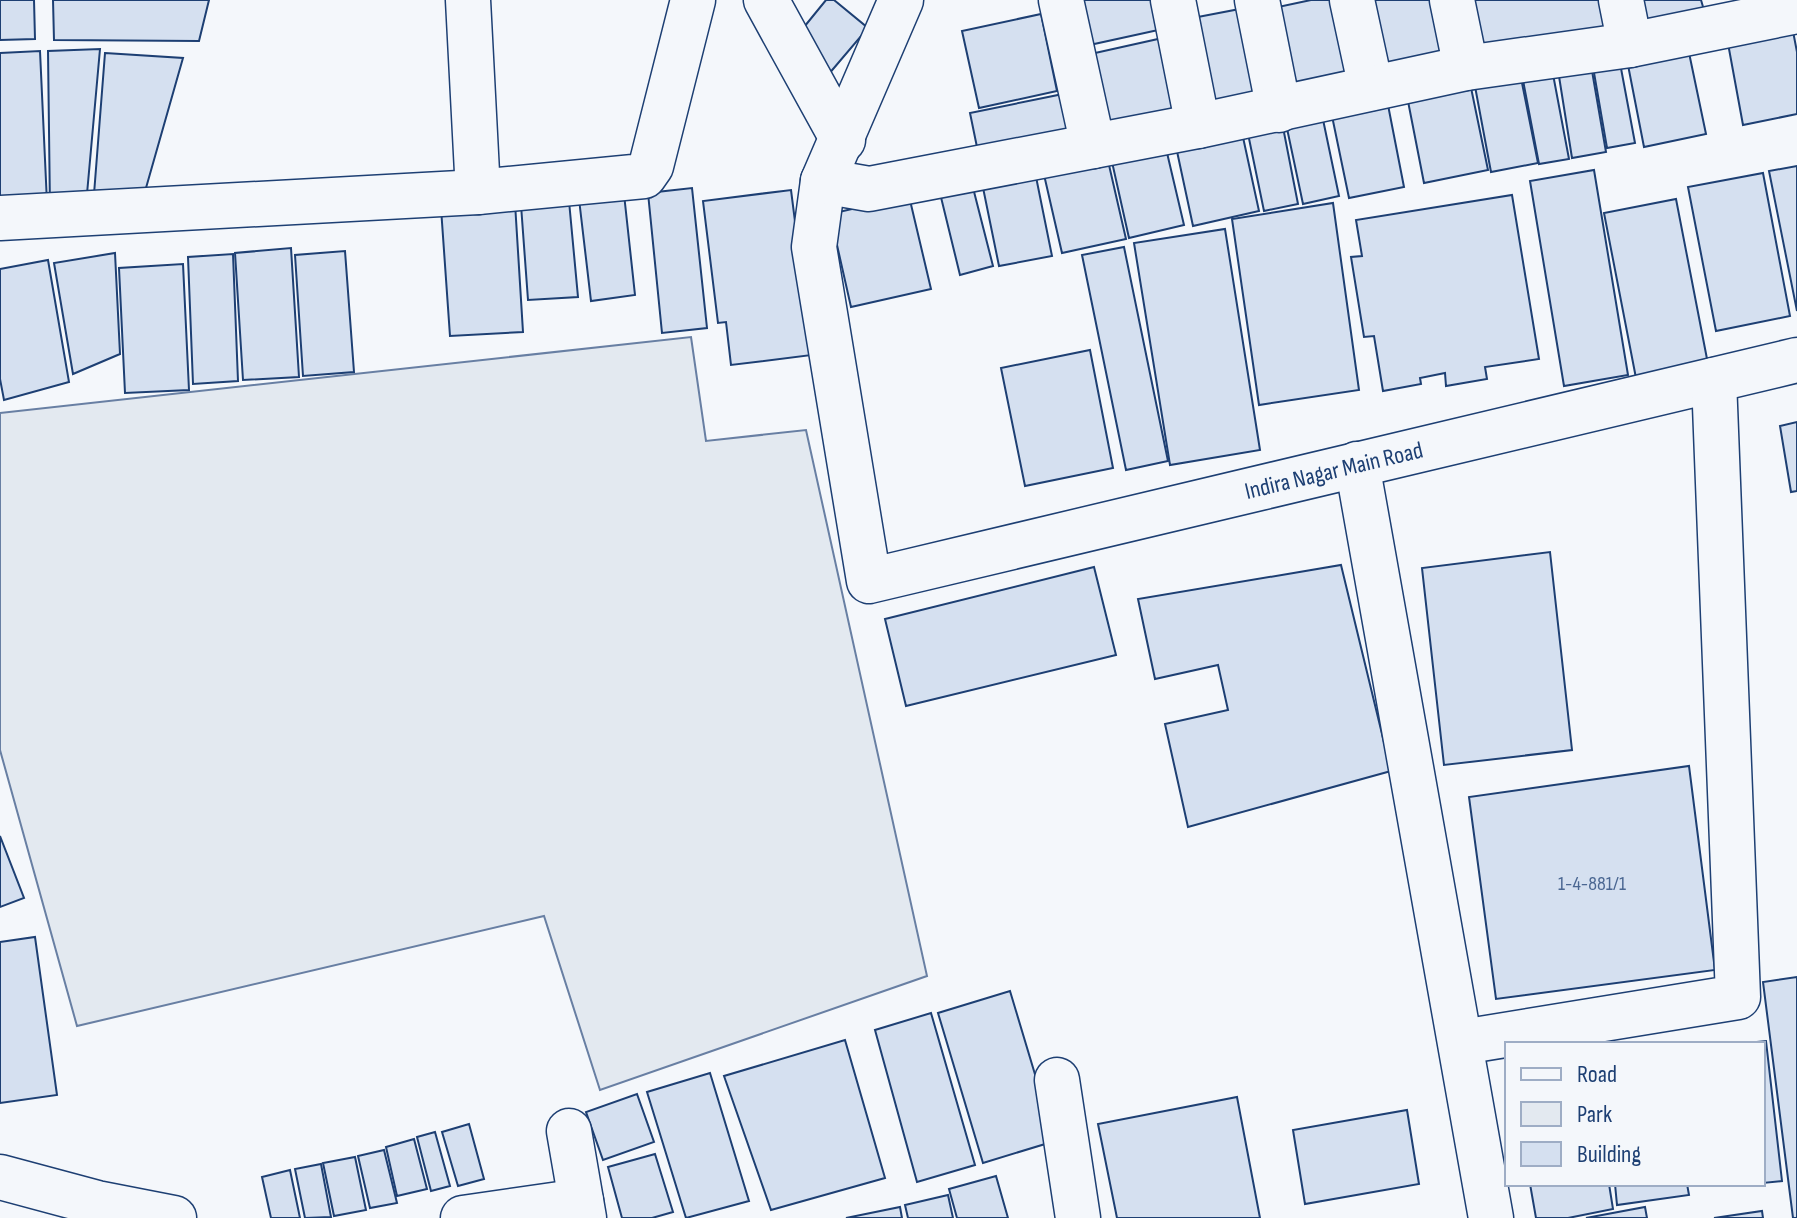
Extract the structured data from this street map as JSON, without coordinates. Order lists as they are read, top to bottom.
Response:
{
  "streets": {
    "street": ["Indira Nagar Main Road"]
  },
  "house_numbers": ["1-4-881/1"],
  "legend": ["Road", "Park", "Building"]
}
